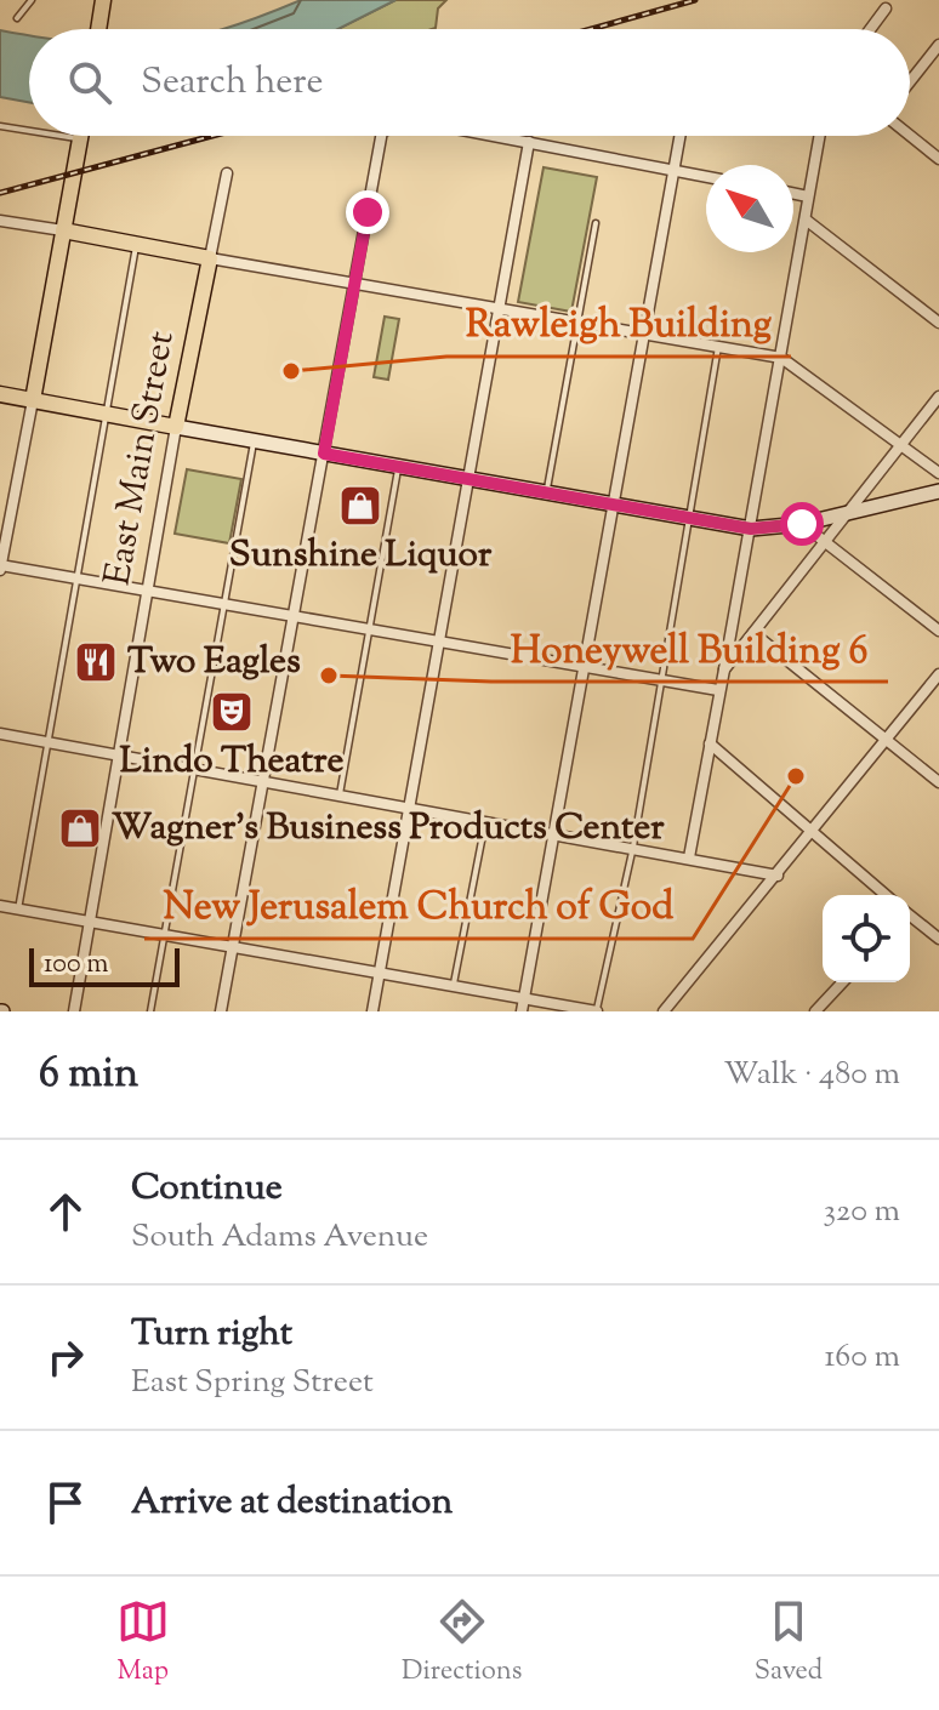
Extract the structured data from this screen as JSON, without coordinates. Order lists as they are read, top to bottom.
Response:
{
  "streets": {
    "main road": ["East Main Street"]
  },
  "places": {
    "other": ["Rawleigh Building", "Honeywell Building 6", "New Jerusalem Church of God"],
    "shop": ["Sunshine Liquor", "Wagner's Business Products Center"],
    "restaurant": ["Two Eagles"],
    "theatre": ["Lindo Theatre"]
  },
  "scale_bar": "100 m",
  "north": "top left",
  "page": {
    "search": "Search here",
    "scale": "100 m",
    "heading": ["6 min", "Walk · 480 m"],
    "list": [
      ["Continue", "South Adams Avenue", "320 m"],
      ["Turn right", "East Spring Street", "160 m"],
      "Arrive at destination"
    ],
    "nav": ["Map", "Directions", "Saved"]
  }
}
